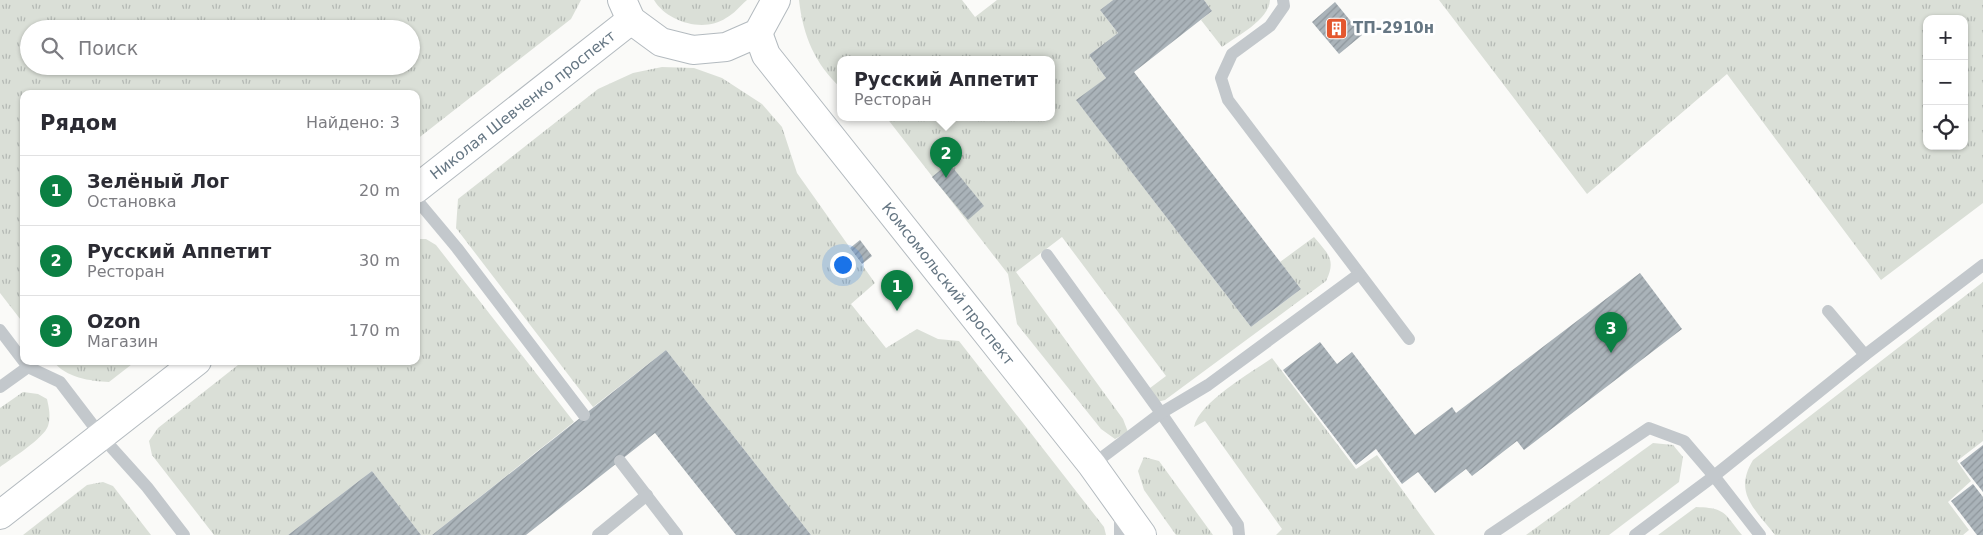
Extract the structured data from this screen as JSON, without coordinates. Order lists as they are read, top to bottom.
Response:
{
  "streets": {
    "main road": ["Николая Шевченко проспект", "Комсомольский проспект"]
  },
  "places": {
    "building": ["ТП-2910н"]
  },
  "page": {
    "map_buttons": ["+", "−"],
    "search": "Поиск",
    "popup": ["Русский Аппетит", "Ресторан"],
    "heading": ["Рядом", "Найдено: 3"],
    "pins": ["2", "1", "3"],
    "list": [
      {
        "mark": "1",
        "name": "Зелёный Лог",
        "note": "Остановка",
        "value": "20 m"
      },
      {
        "mark": "2",
        "name": "Русский Аппетит",
        "note": "Ресторан",
        "value": "30 m"
      },
      {
        "mark": "3",
        "name": "Ozon",
        "note": "Магазин",
        "value": "170 m"
      }
    ]
  }
}
